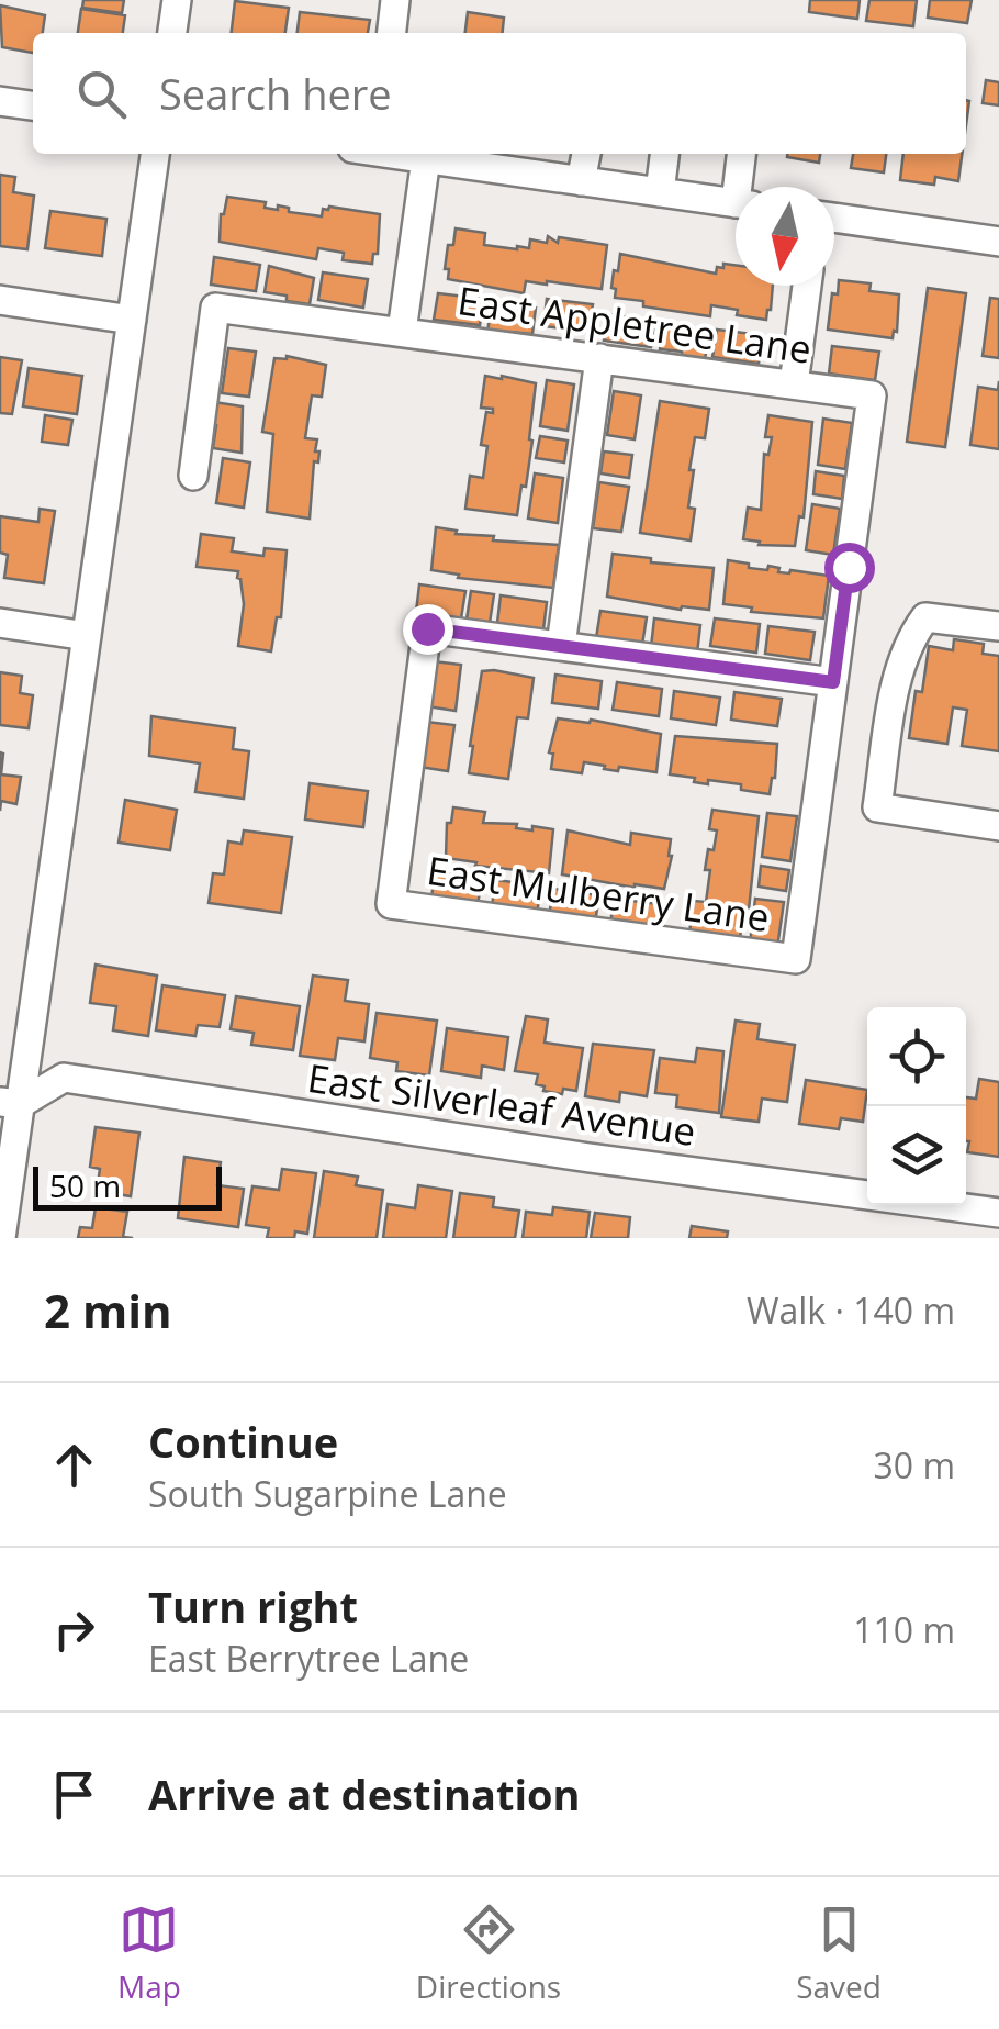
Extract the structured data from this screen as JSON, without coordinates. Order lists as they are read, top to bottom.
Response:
{
  "streets": {
    "street": ["East Appletree Lane", "East Mulberry Lane", "East Silverleaf Avenue"]
  },
  "crossings": [
    ["East Appletree Lane", "East Mulberry Lane"]
  ],
  "scale_bar": "50 m",
  "north": "bottom",
  "page": {
    "search": "Search here",
    "scale": "50 m",
    "heading": ["2 min", "Walk · 140 m"],
    "list": [
      ["Continue", "South Sugarpine Lane", "30 m"],
      ["Turn right", "East Berrytree Lane", "110 m"],
      "Arrive at destination"
    ],
    "nav": ["Map", "Directions", "Saved"]
  }
}
